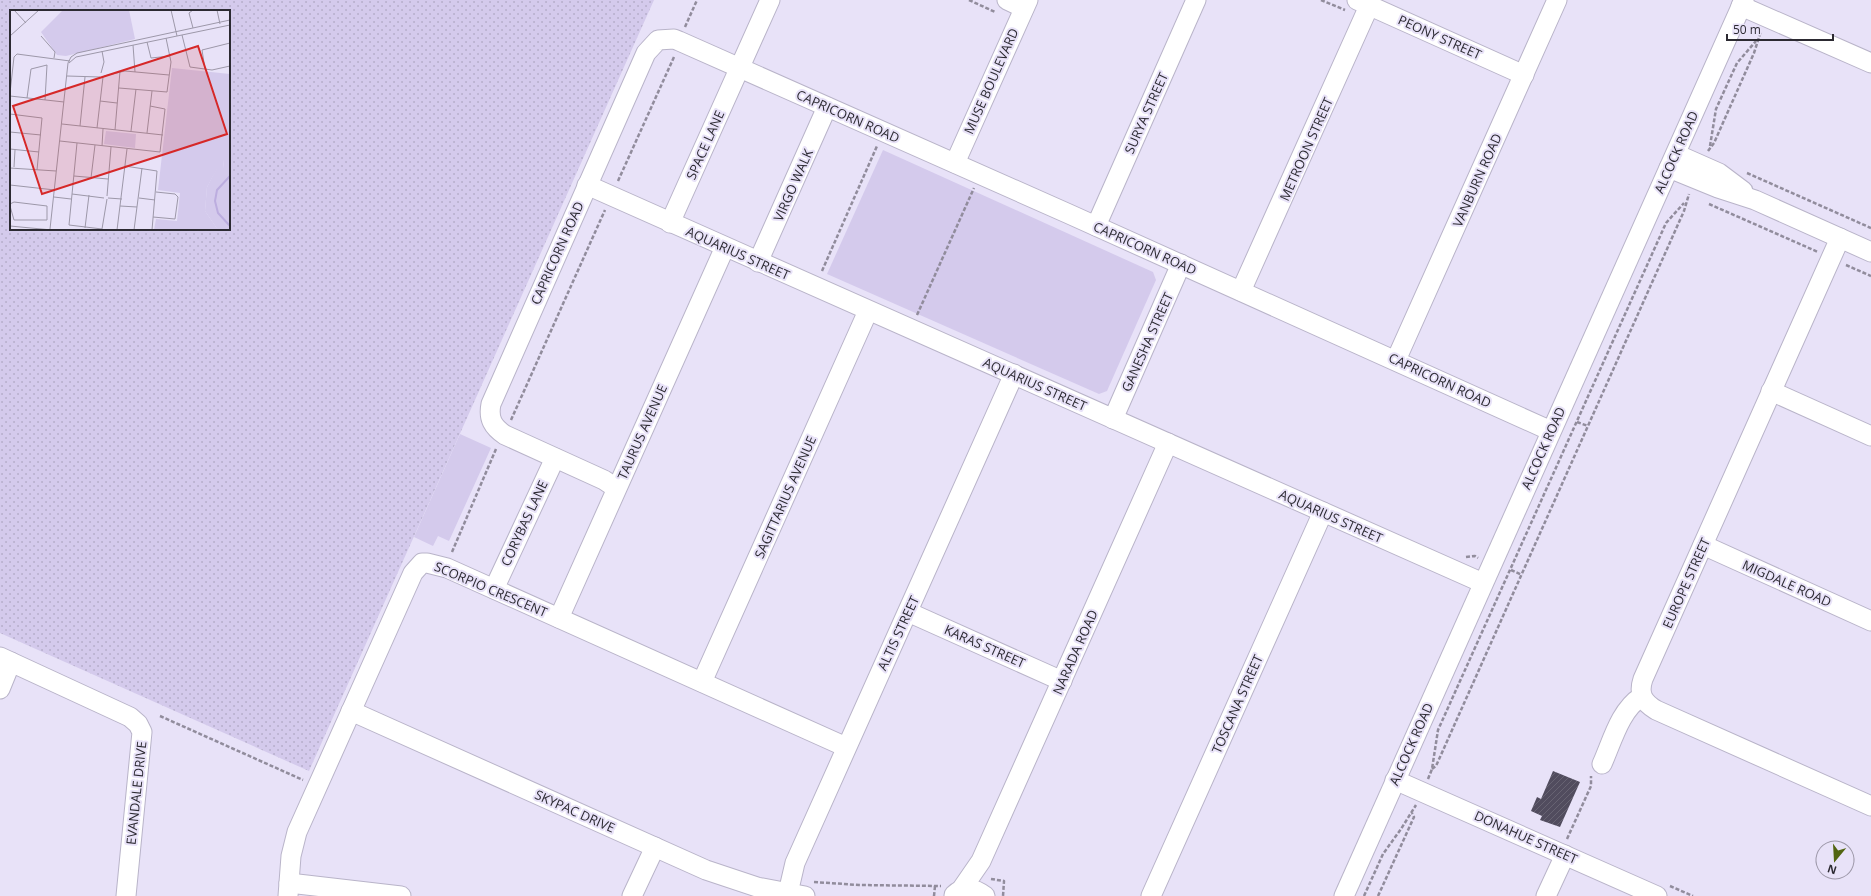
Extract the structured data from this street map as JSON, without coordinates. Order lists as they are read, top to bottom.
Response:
{
  "streets": {
    "street": [
      "PEONY STREET",
      "MUSE BOULEVARD",
      "SURYA STREET",
      "CAPRICORN ROAD",
      "SPACE LANE",
      "METROON STREET",
      "ALCOCK ROAD",
      "VANBURN ROAD",
      "VIRGO WALK",
      "AQUARIUS STREET",
      "GANESHA STREET",
      "TAURUS AVENUE",
      "SAGITTARIUS AVENUE",
      "CORYBAS LANE",
      "EUROPE STREET",
      "MIGDALE ROAD",
      "SCORPIO CRESCENT",
      "ALTIS STREET",
      "KARAS STREET",
      "NARADA ROAD",
      "TOSCANA STREET",
      "EVANDALE DRIVE",
      "SKYPAC DRIVE",
      "DONAHUE STREET"
    ]
  },
  "crossings": [
    ["PEONY STREET", "METROON STREET"],
    ["PEONY STREET", "VANBURN ROAD"],
    ["MUSE BOULEVARD", "CAPRICORN ROAD"],
    ["SURYA STREET", "CAPRICORN ROAD"],
    ["CAPRICORN ROAD", "SPACE LANE"],
    ["CAPRICORN ROAD", "METROON STREET"],
    ["CAPRICORN ROAD", "ALCOCK ROAD"],
    ["CAPRICORN ROAD", "VANBURN ROAD"],
    ["CAPRICORN ROAD", "VIRGO WALK"],
    ["CAPRICORN ROAD", "AQUARIUS STREET"],
    ["CAPRICORN ROAD", "GANESHA STREET"],
    ["CAPRICORN ROAD", "TAURUS AVENUE"],
    ["CAPRICORN ROAD", "CORYBAS LANE"],
    ["SPACE LANE", "AQUARIUS STREET"],
    ["ALCOCK ROAD", "AQUARIUS STREET"],
    ["ALCOCK ROAD", "DONAHUE STREET"],
    ["VIRGO WALK", "AQUARIUS STREET"],
    ["AQUARIUS STREET", "GANESHA STREET"],
    ["AQUARIUS STREET", "TAURUS AVENUE"],
    ["AQUARIUS STREET", "SAGITTARIUS AVENUE"],
    ["AQUARIUS STREET", "ALTIS STREET"],
    ["AQUARIUS STREET", "NARADA ROAD"],
    ["AQUARIUS STREET", "TOSCANA STREET"],
    ["TAURUS AVENUE", "SCORPIO CRESCENT"],
    ["SAGITTARIUS AVENUE", "SCORPIO CRESCENT"],
    ["CORYBAS LANE", "SCORPIO CRESCENT"],
    ["EUROPE STREET", "MIGDALE ROAD"],
    ["SCORPIO CRESCENT", "ALTIS STREET"],
    ["SCORPIO CRESCENT", "SKYPAC DRIVE"],
    ["ALTIS STREET", "KARAS STREET"],
    ["ALTIS STREET", "SKYPAC DRIVE"],
    ["KARAS STREET", "NARADA ROAD"]
  ],
  "scale_bar": "50 m",
  "north": "bottom"
}
